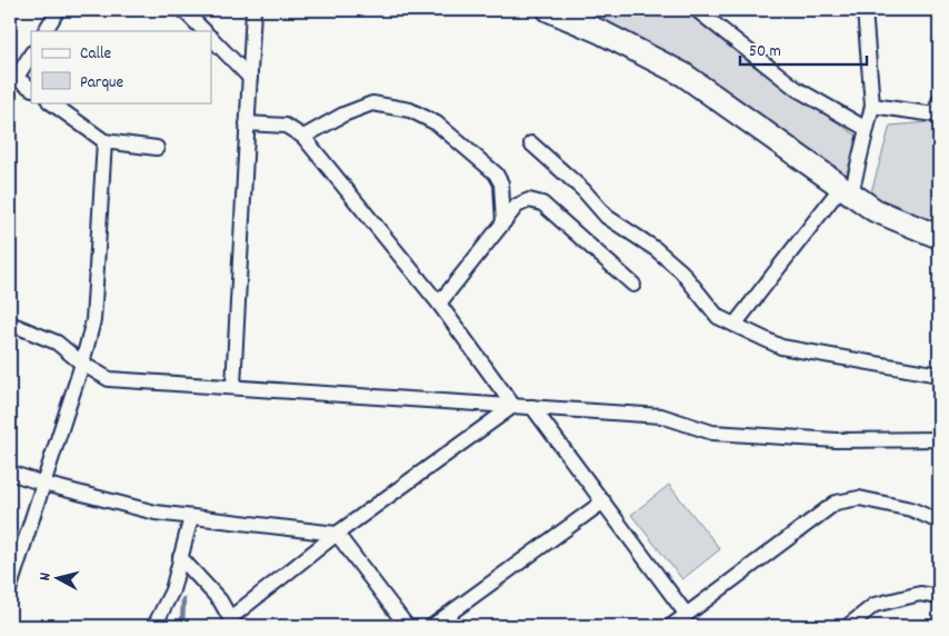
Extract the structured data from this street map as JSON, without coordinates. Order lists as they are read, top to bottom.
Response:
{
  "legend": ["Calle", "Parque"],
  "scale_bar": "50 m",
  "north": "left"
}
